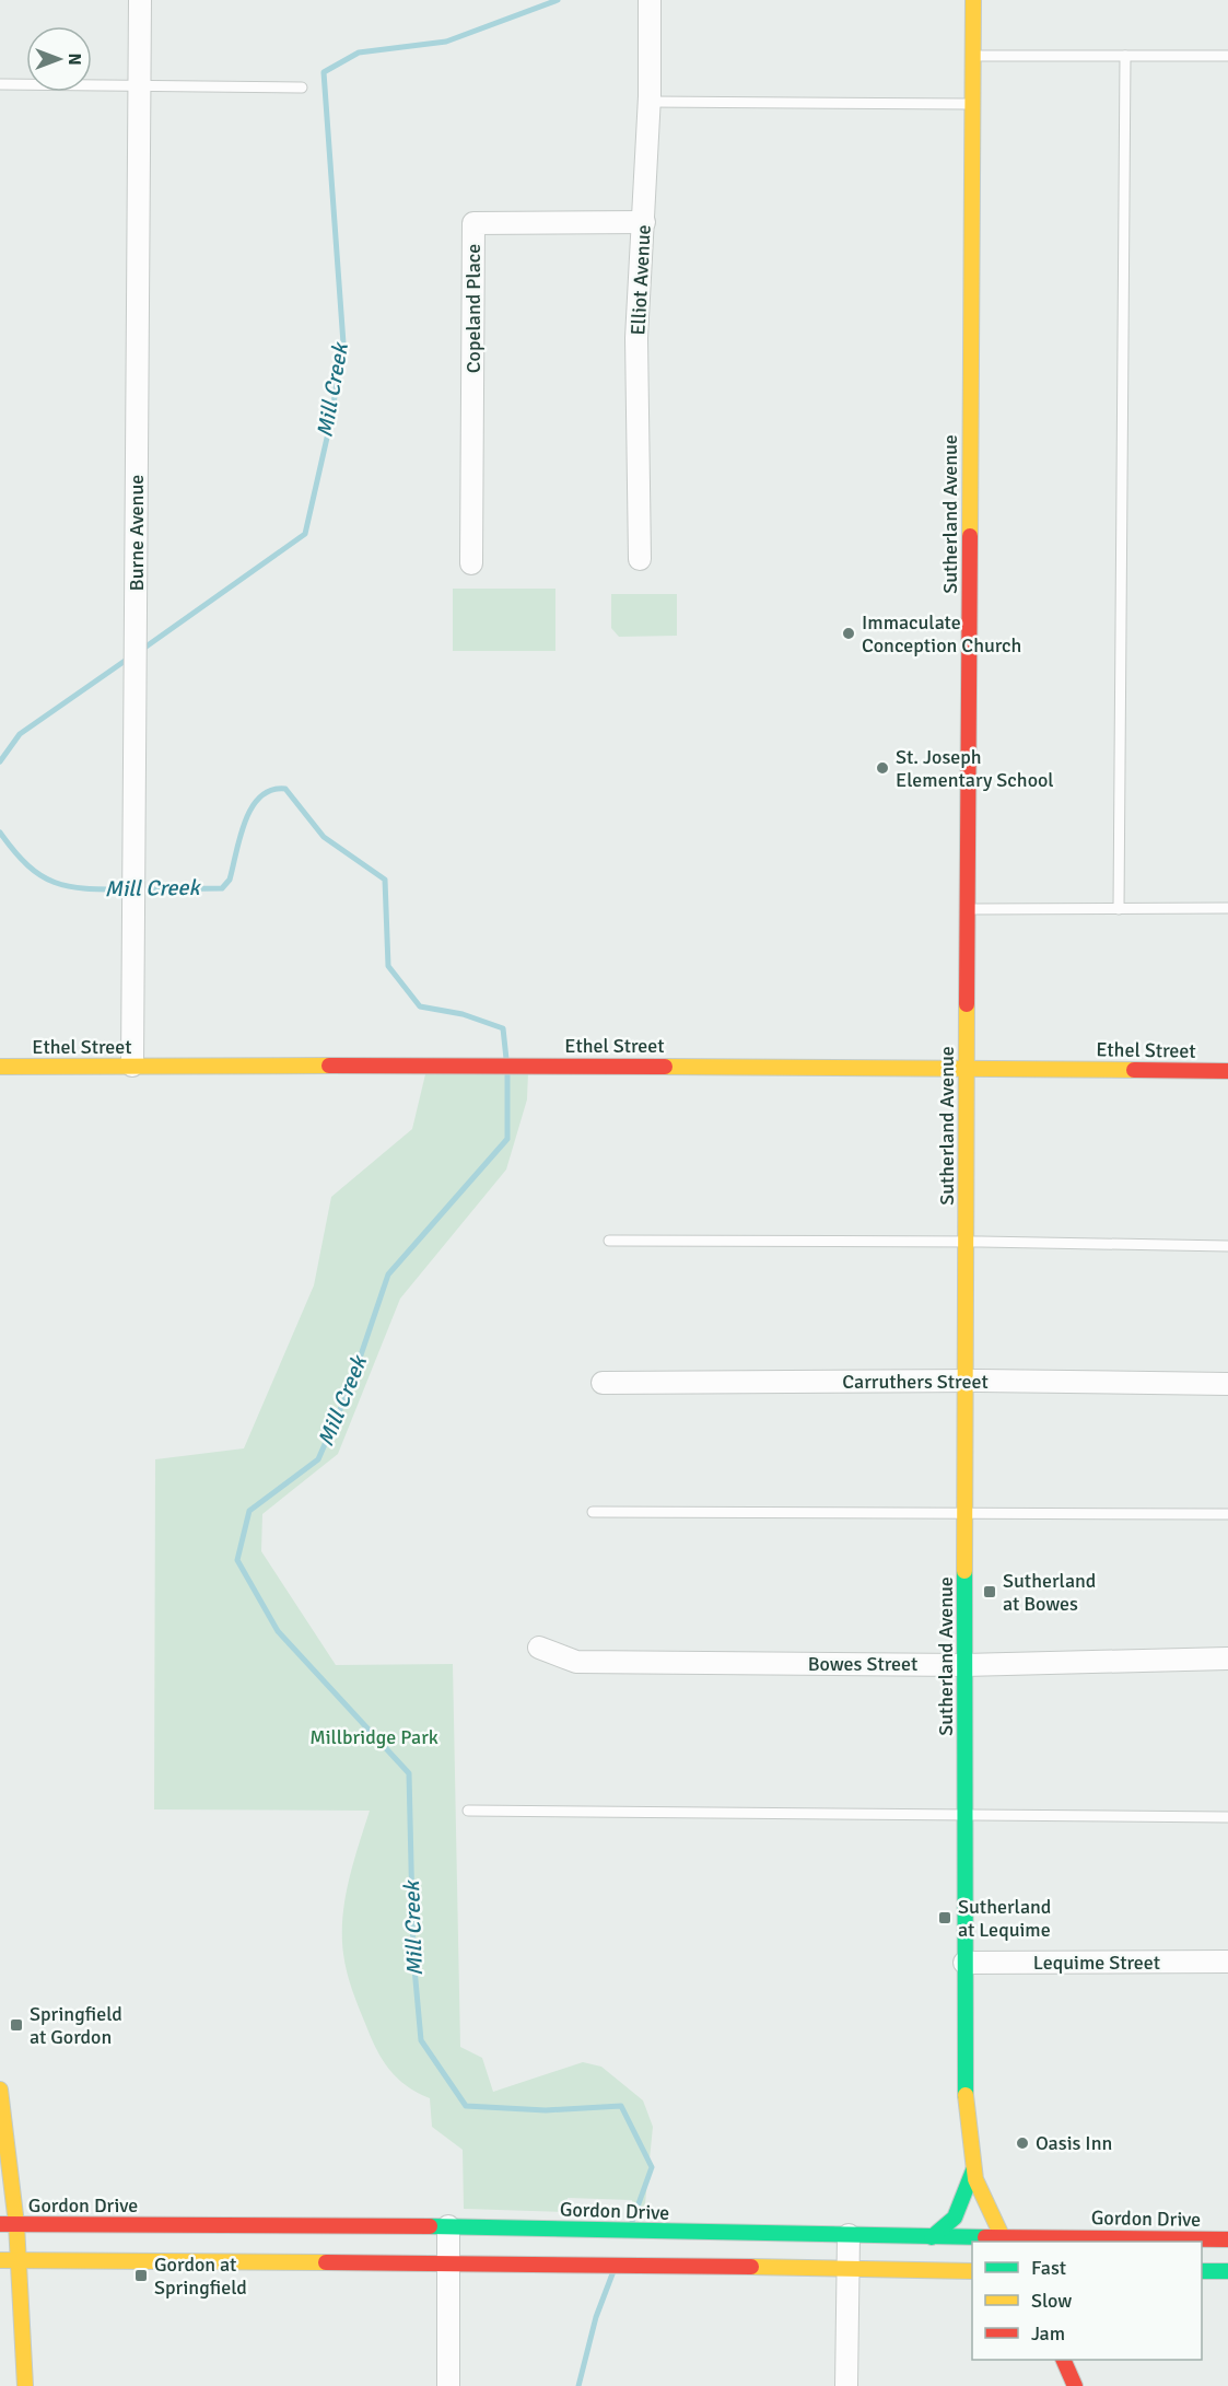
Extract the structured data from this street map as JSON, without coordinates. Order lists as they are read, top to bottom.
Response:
{
  "streets": {
    "street": [
      "Elliot Avenue",
      "Copeland Place",
      "Sutherland Avenue",
      "Burne Avenue",
      "Ethel Street",
      "Carruthers Street",
      "Bowes Street",
      "Lequime Street",
      "Gordon Drive"
    ]
  },
  "crossings": [
    ["Elliot Avenue", "Copeland Place"],
    ["Sutherland Avenue", "Ethel Street"],
    ["Sutherland Avenue", "Carruthers Street"],
    ["Sutherland Avenue", "Bowes Street"],
    ["Sutherland Avenue", "Lequime Street"],
    ["Sutherland Avenue", "Gordon Drive"],
    ["Burne Avenue", "Ethel Street"]
  ],
  "water": ["Mill Creek"],
  "parks": ["Millbridge Park"],
  "places": {
    "other": ["Immaculate Conception Church", "St. Joseph Elementary School", "Oasis Inn"],
    "transit": [
      "Sutherland at Bowes",
      "Sutherland at Lequime",
      "Springfield at Gordon",
      "Gordon at Springfield"
    ]
  },
  "legend": ["Fast", "Slow", "Jam"],
  "north": "right"
}
